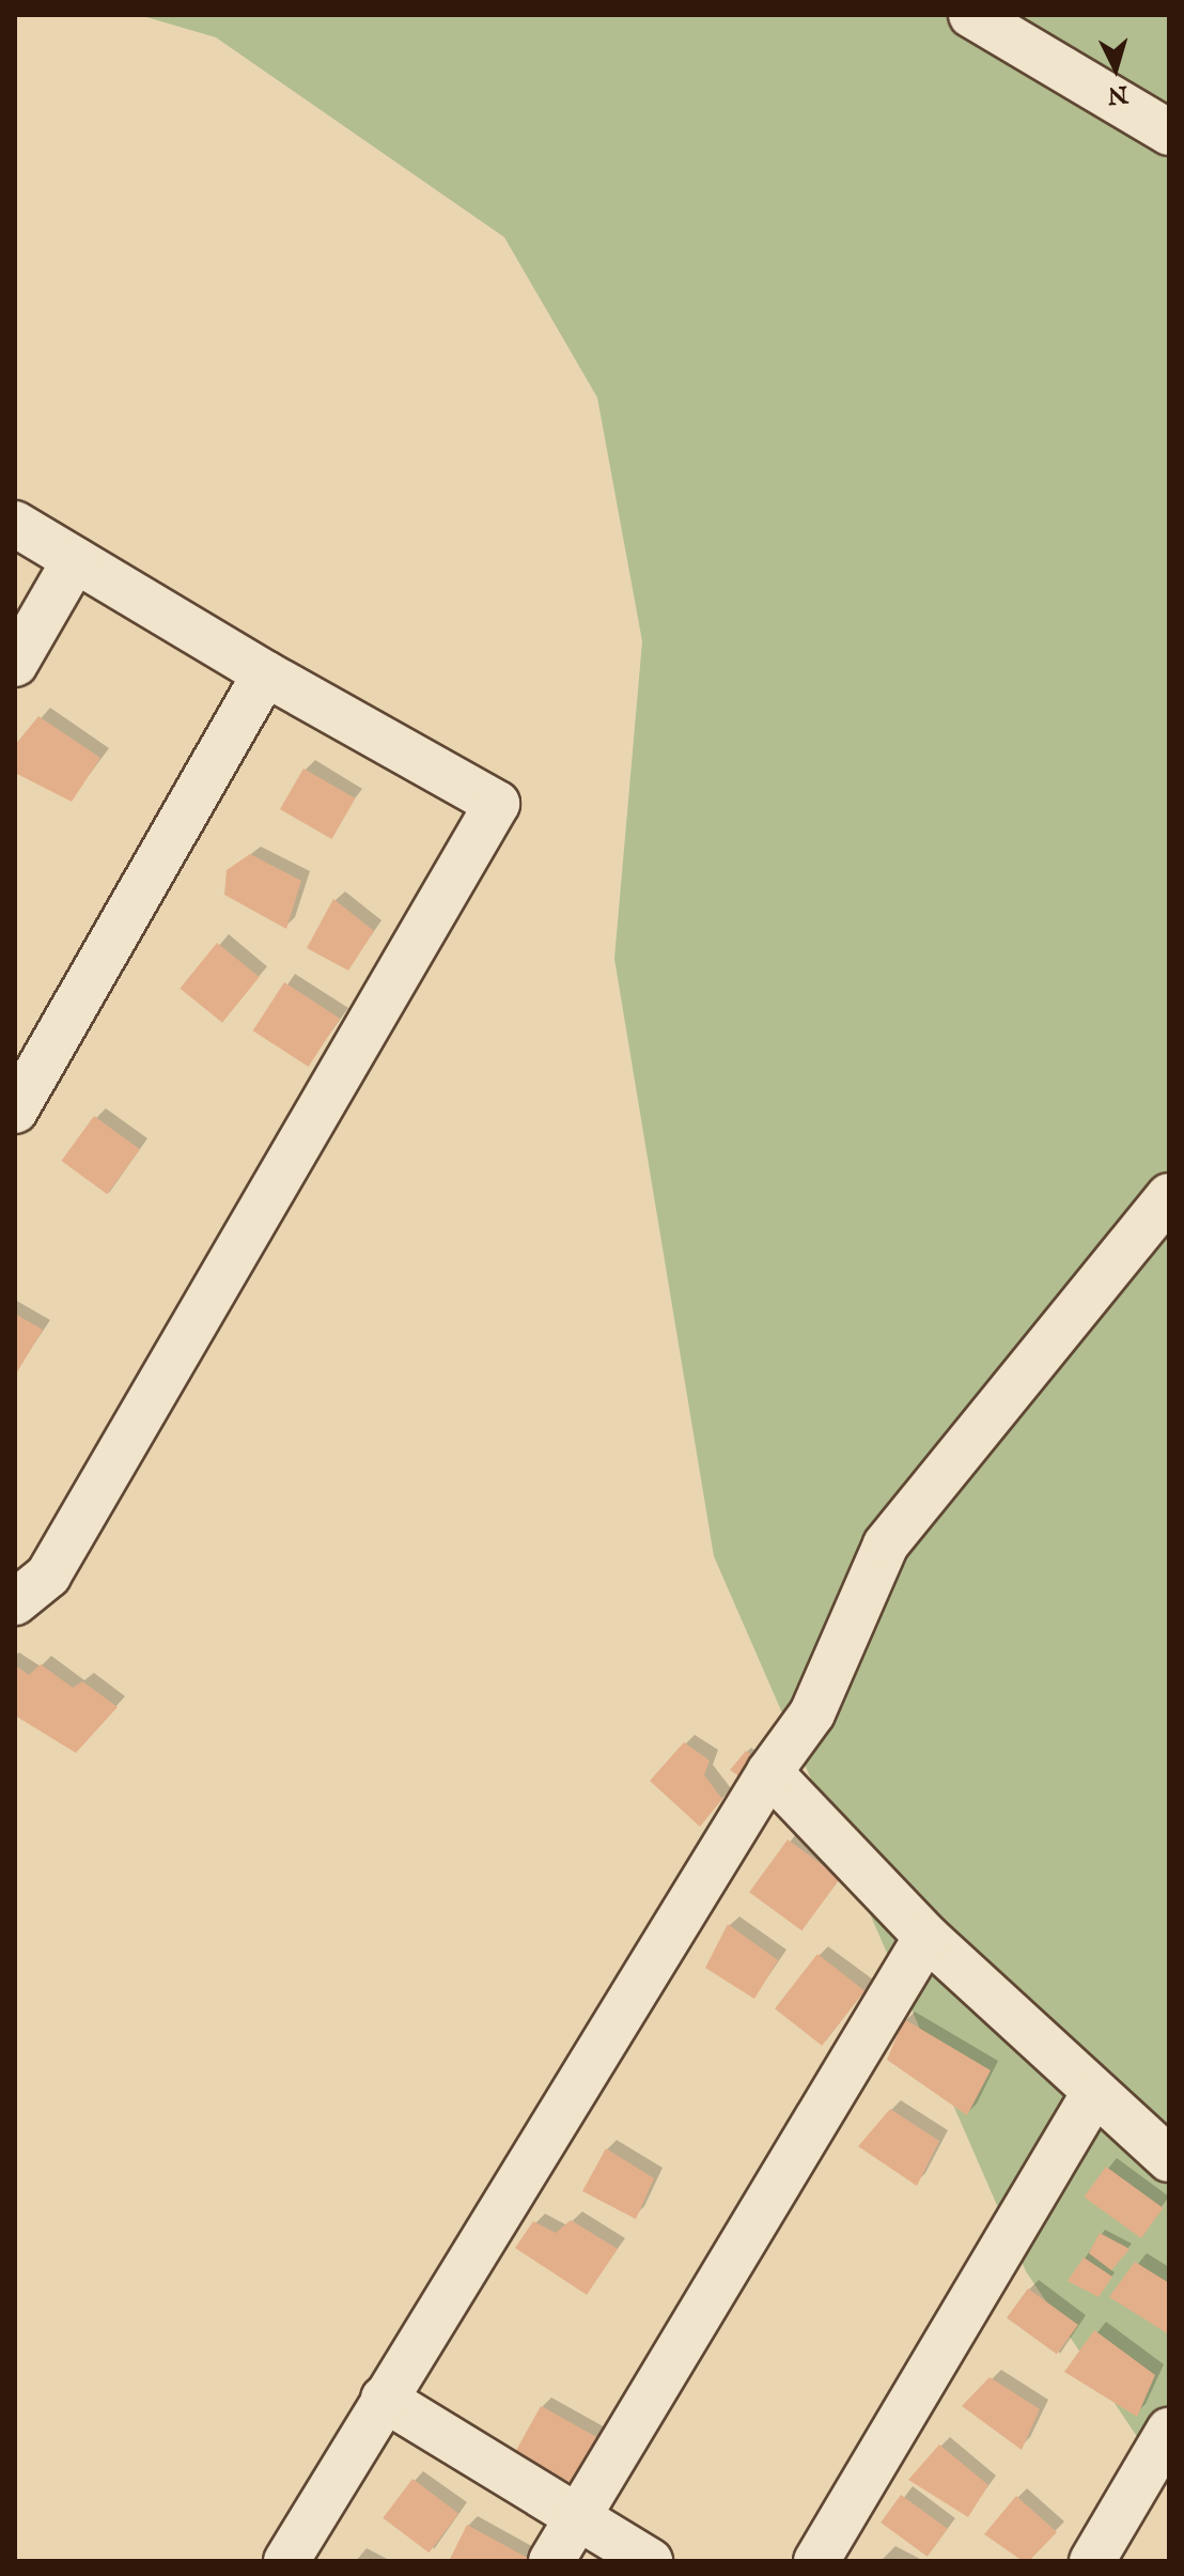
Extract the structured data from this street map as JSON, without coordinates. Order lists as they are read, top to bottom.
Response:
{
  "north": "bottom"
}
